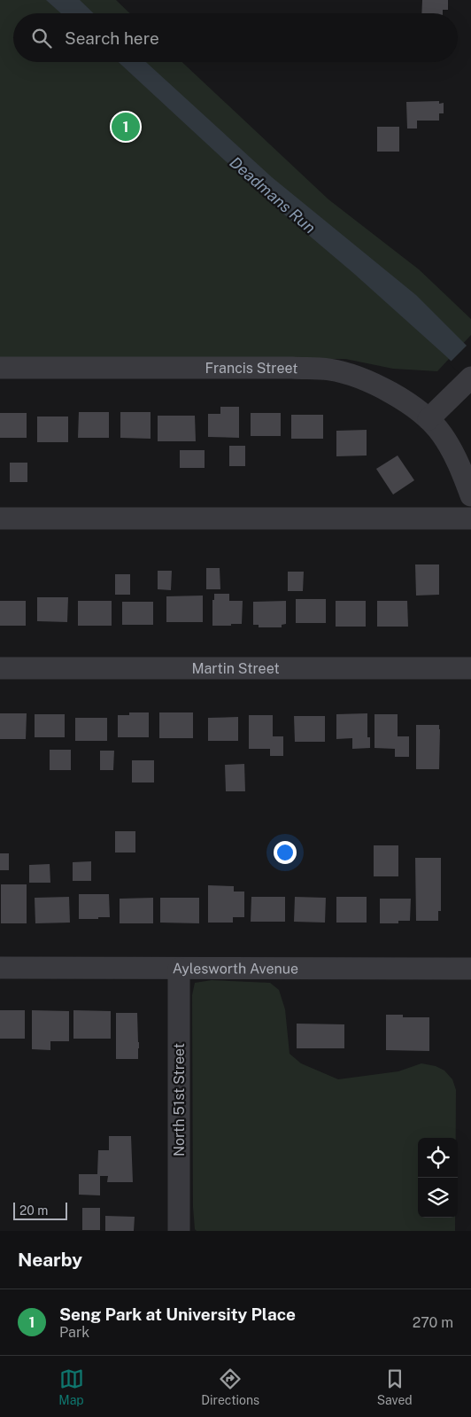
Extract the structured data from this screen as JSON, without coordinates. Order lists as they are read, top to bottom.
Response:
{
  "streets": {
    "street": [
      "Francis Street",
      "Martin Street",
      "Aylesworth Avenue",
      "North 51st Street"
    ]
  },
  "crossings": [
    ["Aylesworth Avenue", "North 51st Street"]
  ],
  "water": ["Deadmans Run"],
  "scale_bar": "20 m",
  "page": {
    "search": "Search here",
    "pins": "1",
    "scale": "20 m",
    "heading": "Nearby",
    "list": [
      {
        "mark": "1",
        "name": "Seng Park at University Place",
        "note": "Park",
        "value": "270 m"
      }
    ],
    "nav": ["Map", "Directions", "Saved"]
  }
}
